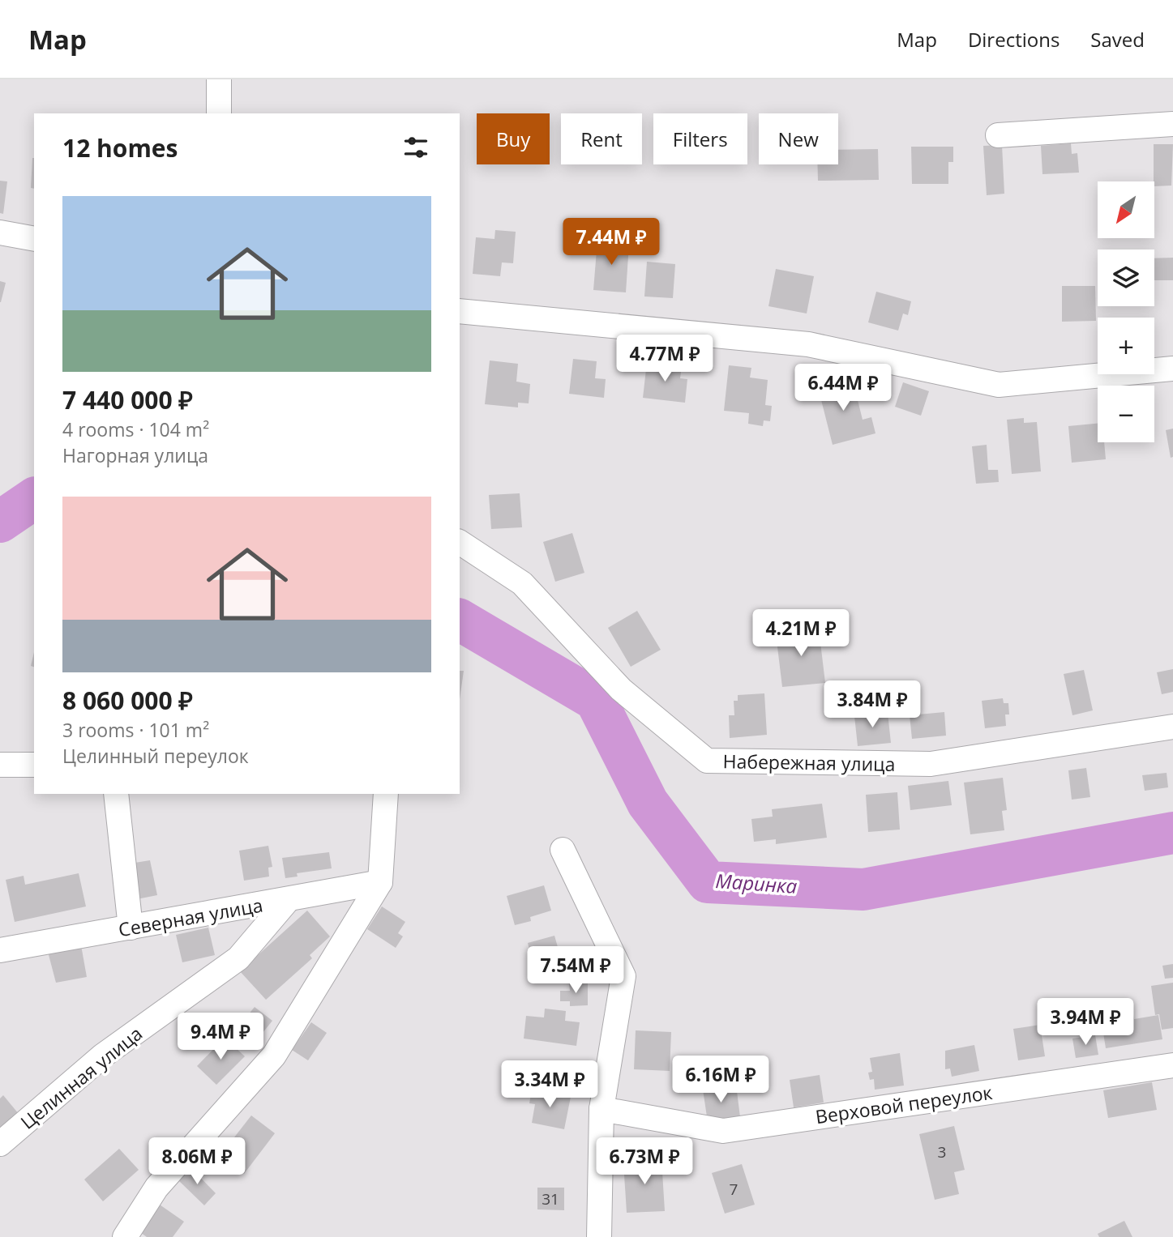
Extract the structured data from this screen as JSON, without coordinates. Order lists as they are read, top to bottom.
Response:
{
  "streets": {
    "street": [
      "Набережная улица",
      "Северная улица",
      "Целинная улица",
      "Верховой переулок"
    ]
  },
  "crossings": [
    ["Северная улица", "Целинная улица"]
  ],
  "water": ["Маринка"],
  "house_numbers": ["3", "7", "31"],
  "north": "bottom left",
  "page": {
    "header": "Map",
    "nav": ["Map", "Directions", "Saved"],
    "chip": [
      "Buy",
      "Rent",
      "Filters",
      "New"
    ],
    "heading": "12 homes",
    "map_buttons": ["+", "−"],
    "list": [
      {
        "name": "7 440 000 ₽",
        "note": "4 rooms · 104 m² · Нагорная улица"
      },
      {
        "name": "8 060 000 ₽",
        "note": "3 rooms · 101 m² · Целинный переулок"
      }
    ],
    "price": [
      "7.44M ₽",
      "4.77M ₽",
      "6.44M ₽",
      "4.21M ₽",
      "3.84M ₽",
      "7.54M ₽",
      "3.94M ₽",
      "9.4M ₽",
      "6.16M ₽",
      "3.34M ₽",
      "8.06M ₽",
      "6.73M ₽"
    ]
  }
}
